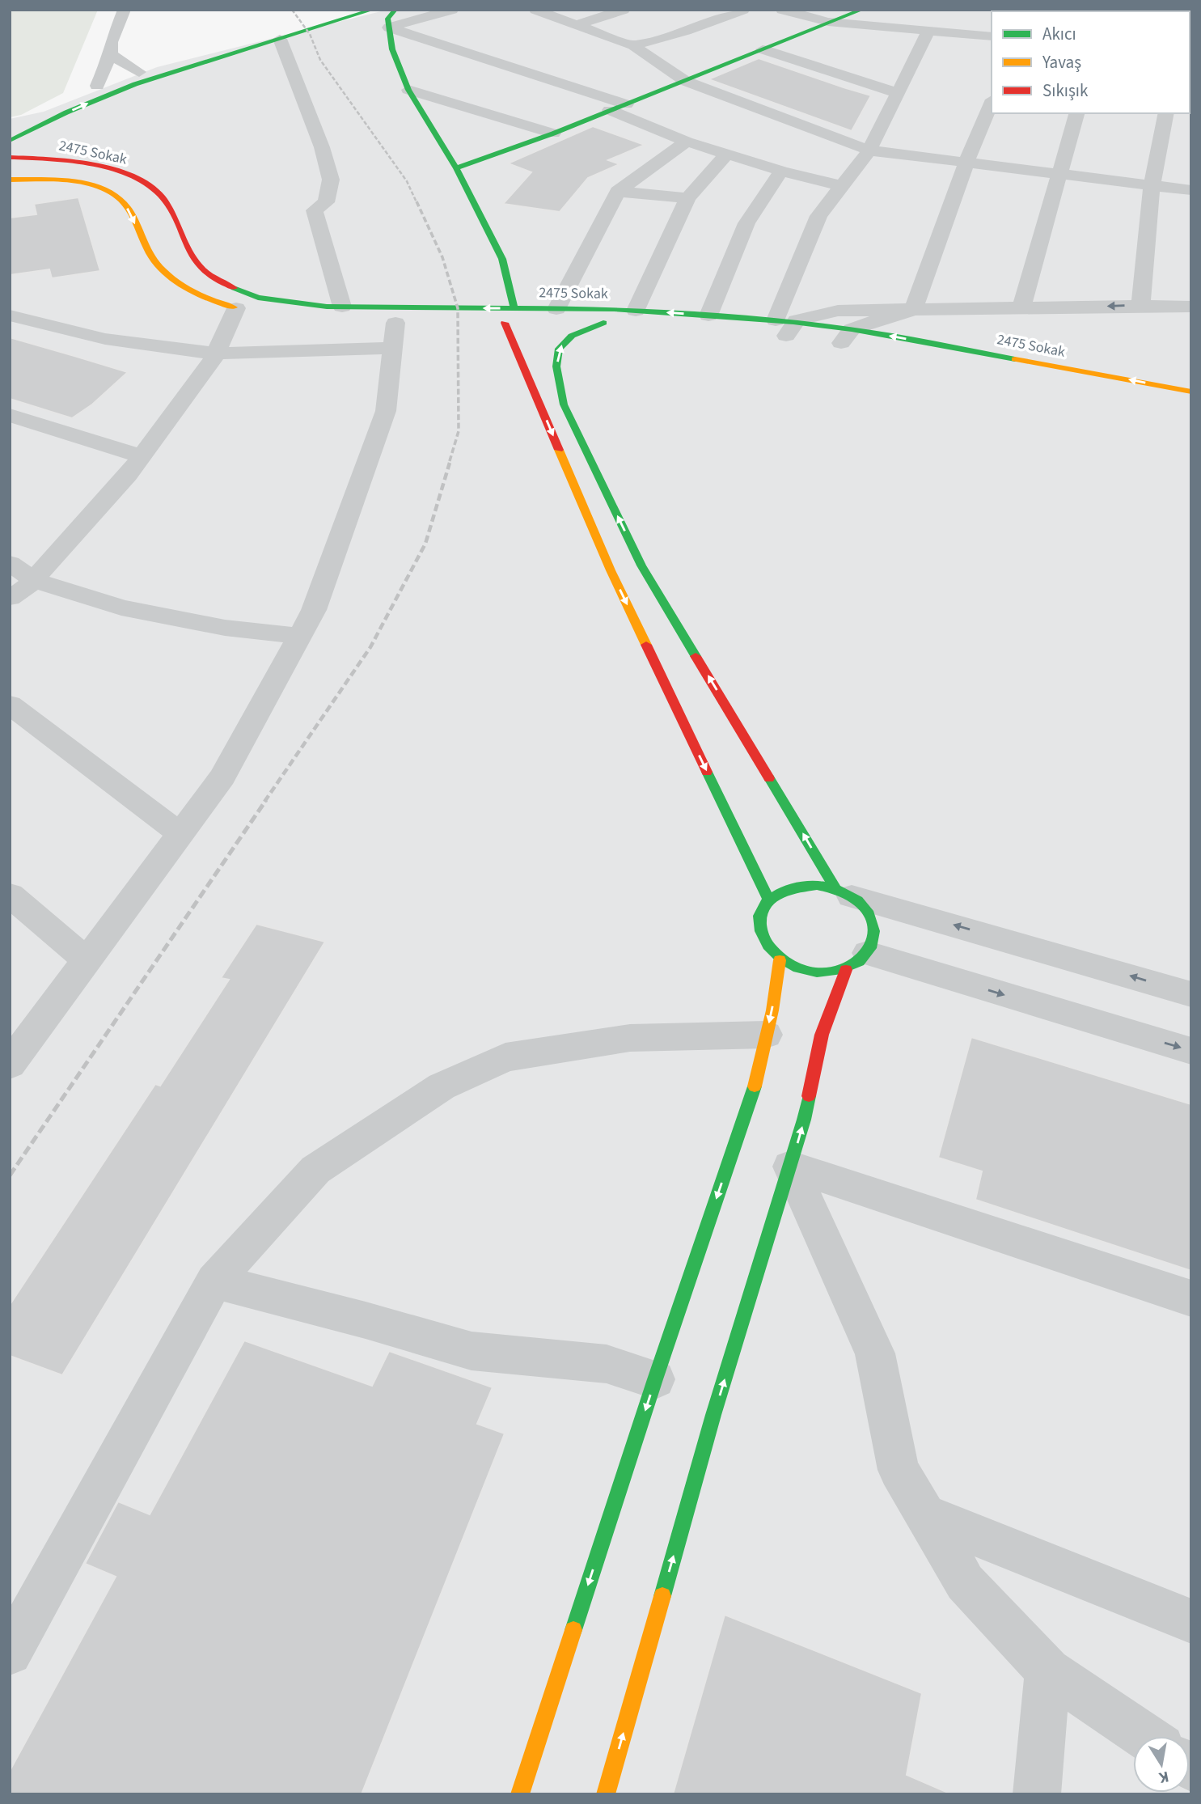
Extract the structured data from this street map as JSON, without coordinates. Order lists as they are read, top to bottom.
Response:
{
  "streets": {
    "main road": ["2475 Sokak"]
  },
  "one_way": ["2475 Sokak"],
  "legend": ["Akıcı", "Yavaş", "Sıkışık"],
  "north": "bottom"
}
